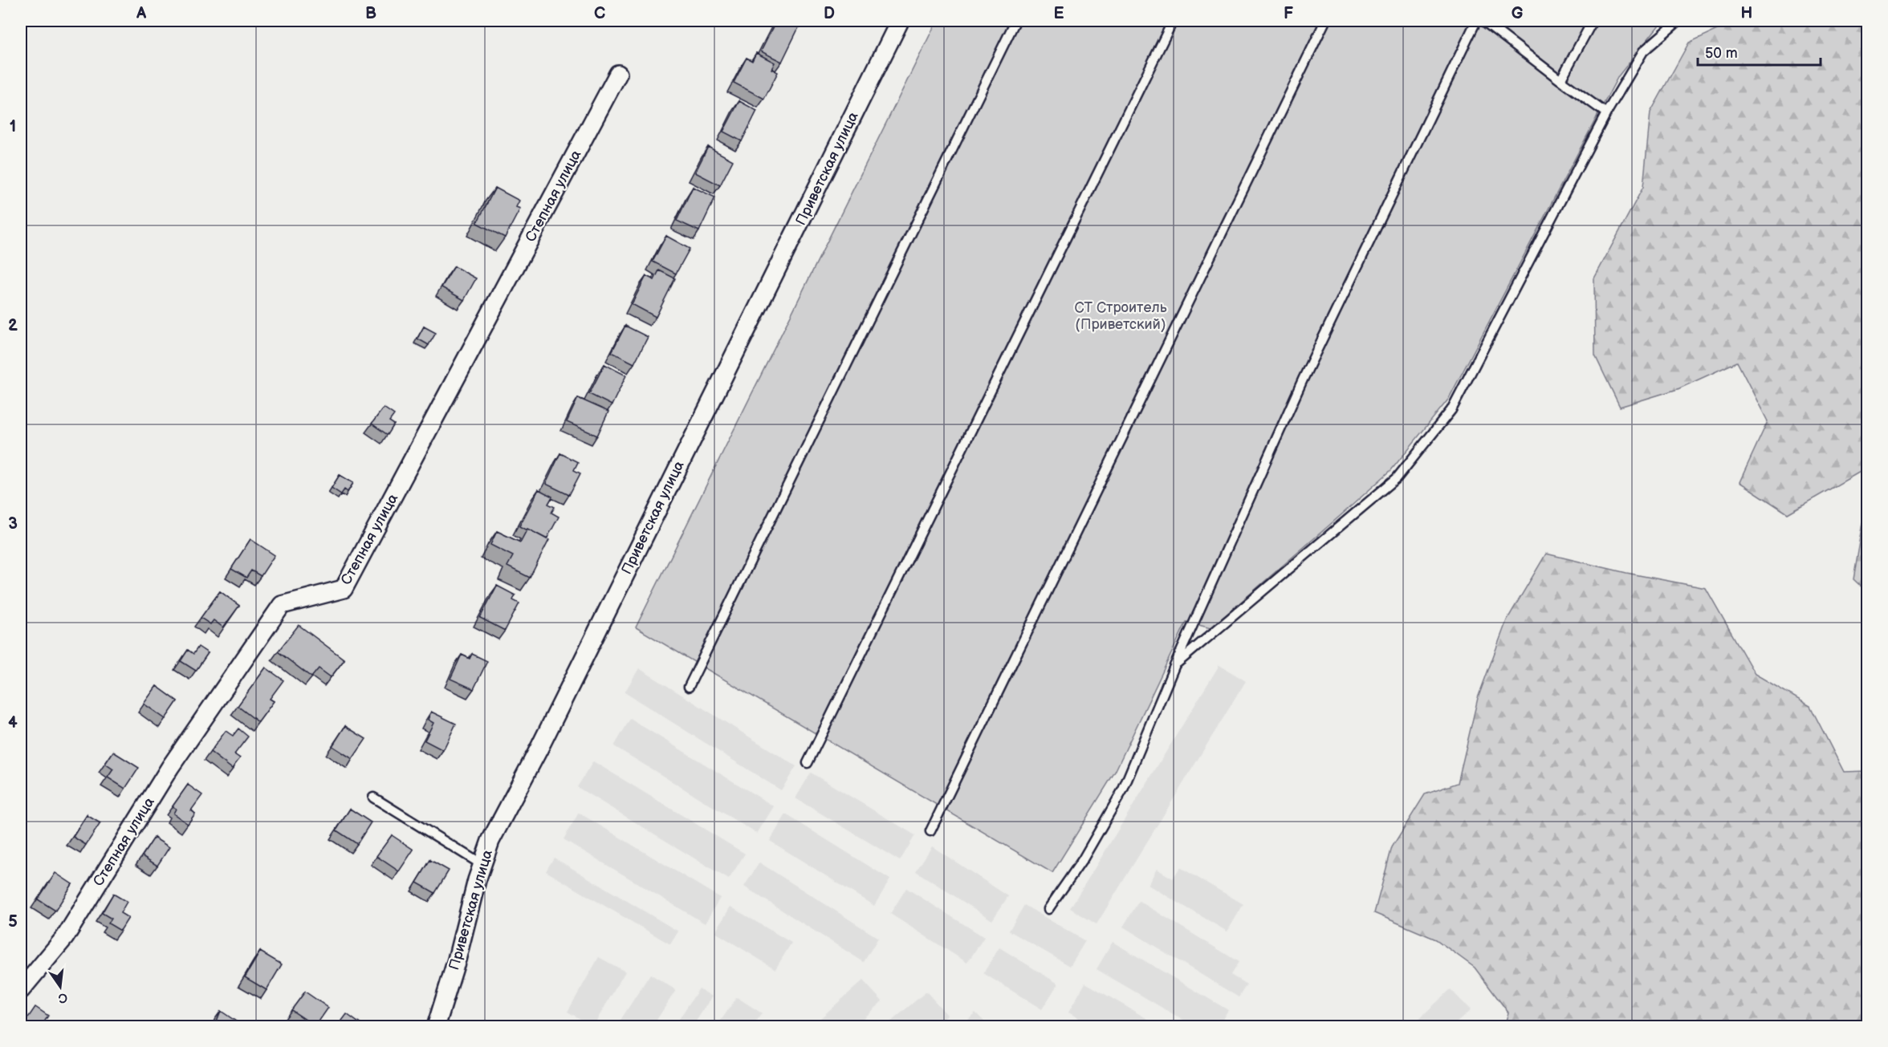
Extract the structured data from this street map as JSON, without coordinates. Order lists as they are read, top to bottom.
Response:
{
  "streets": {
    "street": ["Приветская улица", "Степная улица"]
  },
  "parks": ["СТ Строитель (Приветский)"],
  "scale_bar": "50 m",
  "north": "bottom",
  "grid": {
    "columns": [
      "A",
      "B",
      "C",
      "D",
      "E",
      "F",
      "G",
      "H"
    ],
    "rows": [
      "1",
      "2",
      "3",
      "4",
      "5"
    ]
  }
}
